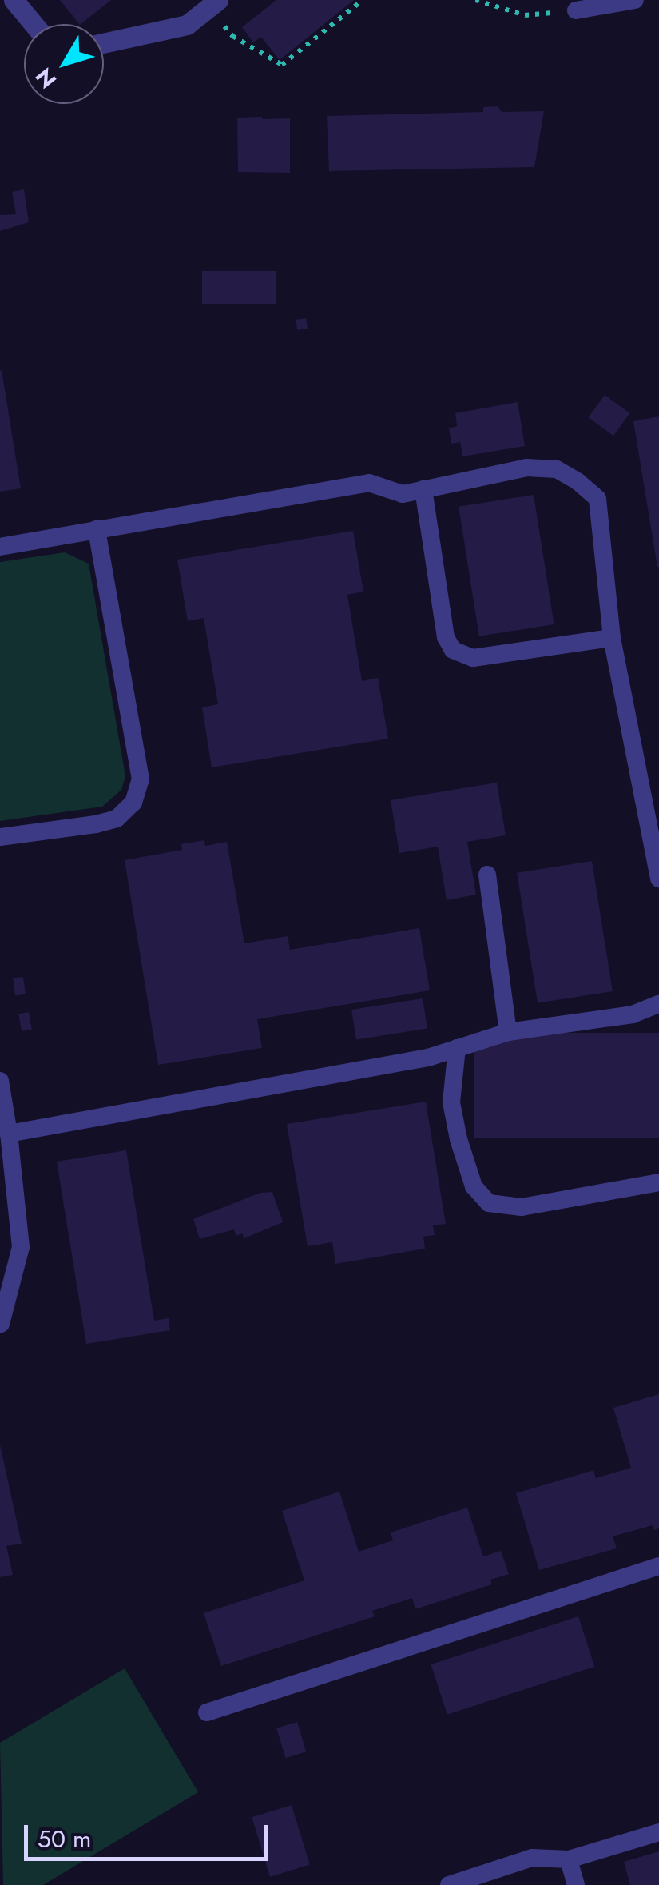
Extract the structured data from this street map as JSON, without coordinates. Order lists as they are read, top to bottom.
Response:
{
  "scale_bar": "50 m",
  "north": "bottom left"
}
